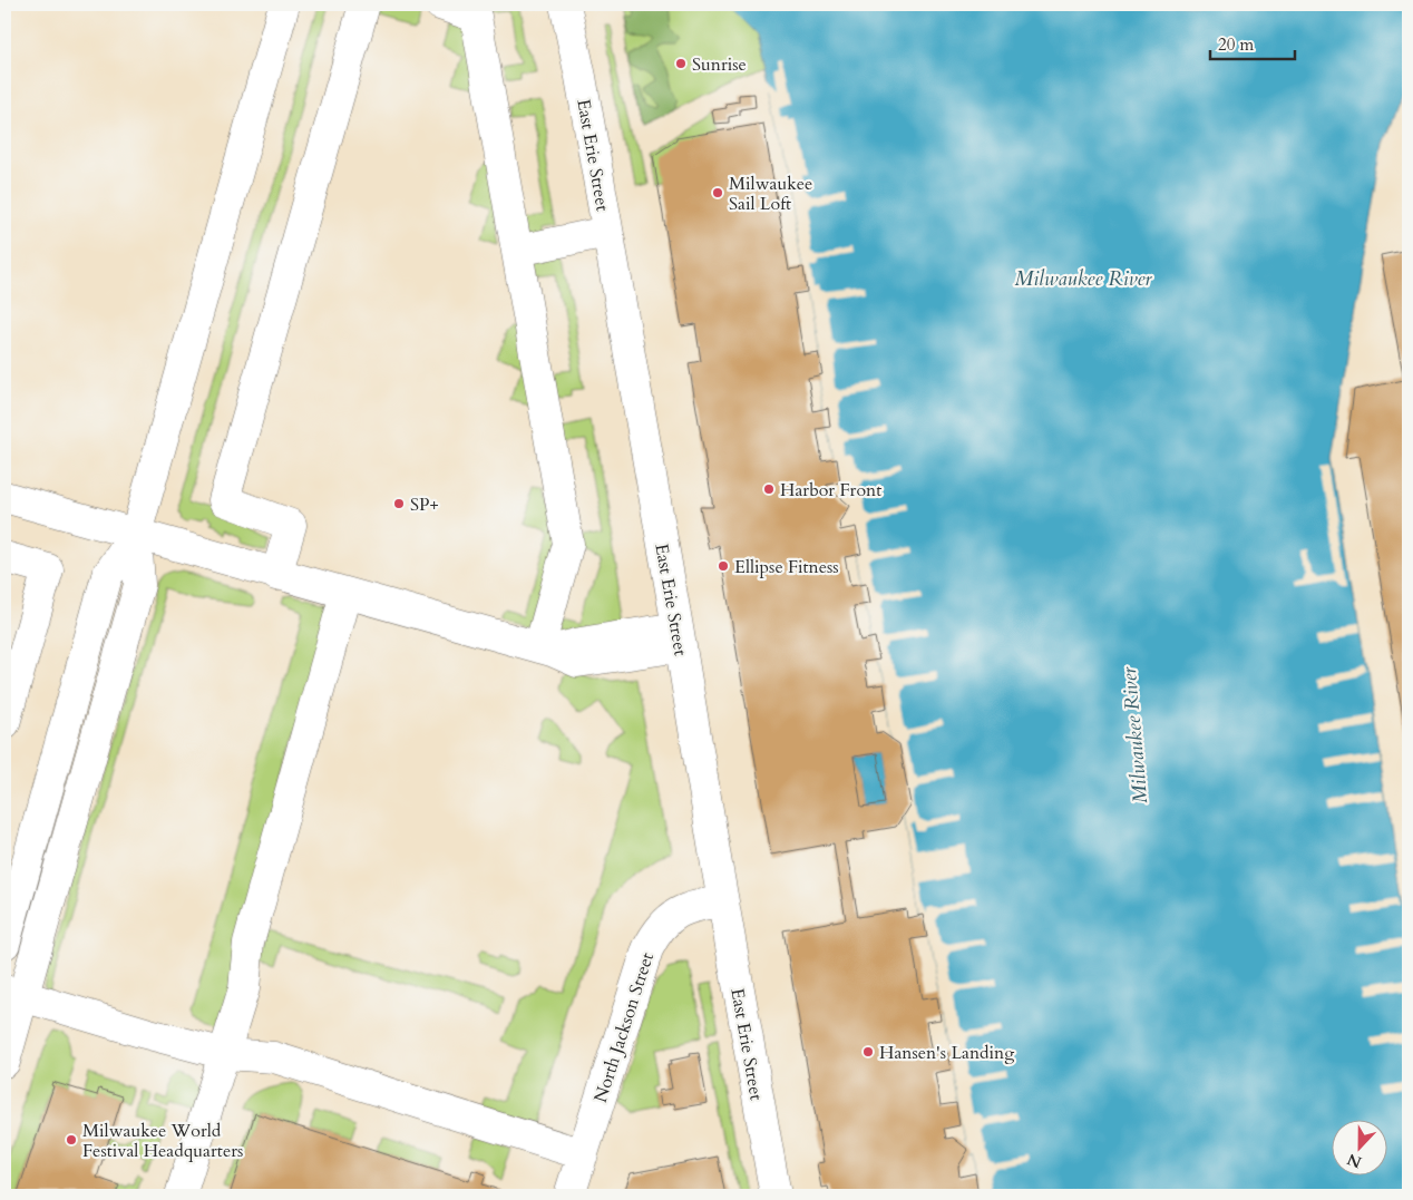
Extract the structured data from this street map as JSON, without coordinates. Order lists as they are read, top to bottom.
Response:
{
  "streets": {
    "street": ["East Erie Street", "North Jackson Street"]
  },
  "crossings": [
    ["East Erie Street", "North Jackson Street"]
  ],
  "water": ["Milwaukee River"],
  "places": [
    "Sunrise",
    "Milwaukee Sail Loft",
    "Harbor Front",
    "SP+",
    "Ellipse Fitness",
    "Hansen's Landing",
    "Milwaukee World Festival Headquarters"
  ],
  "scale_bar": "20 m",
  "north": "bottom"
}
